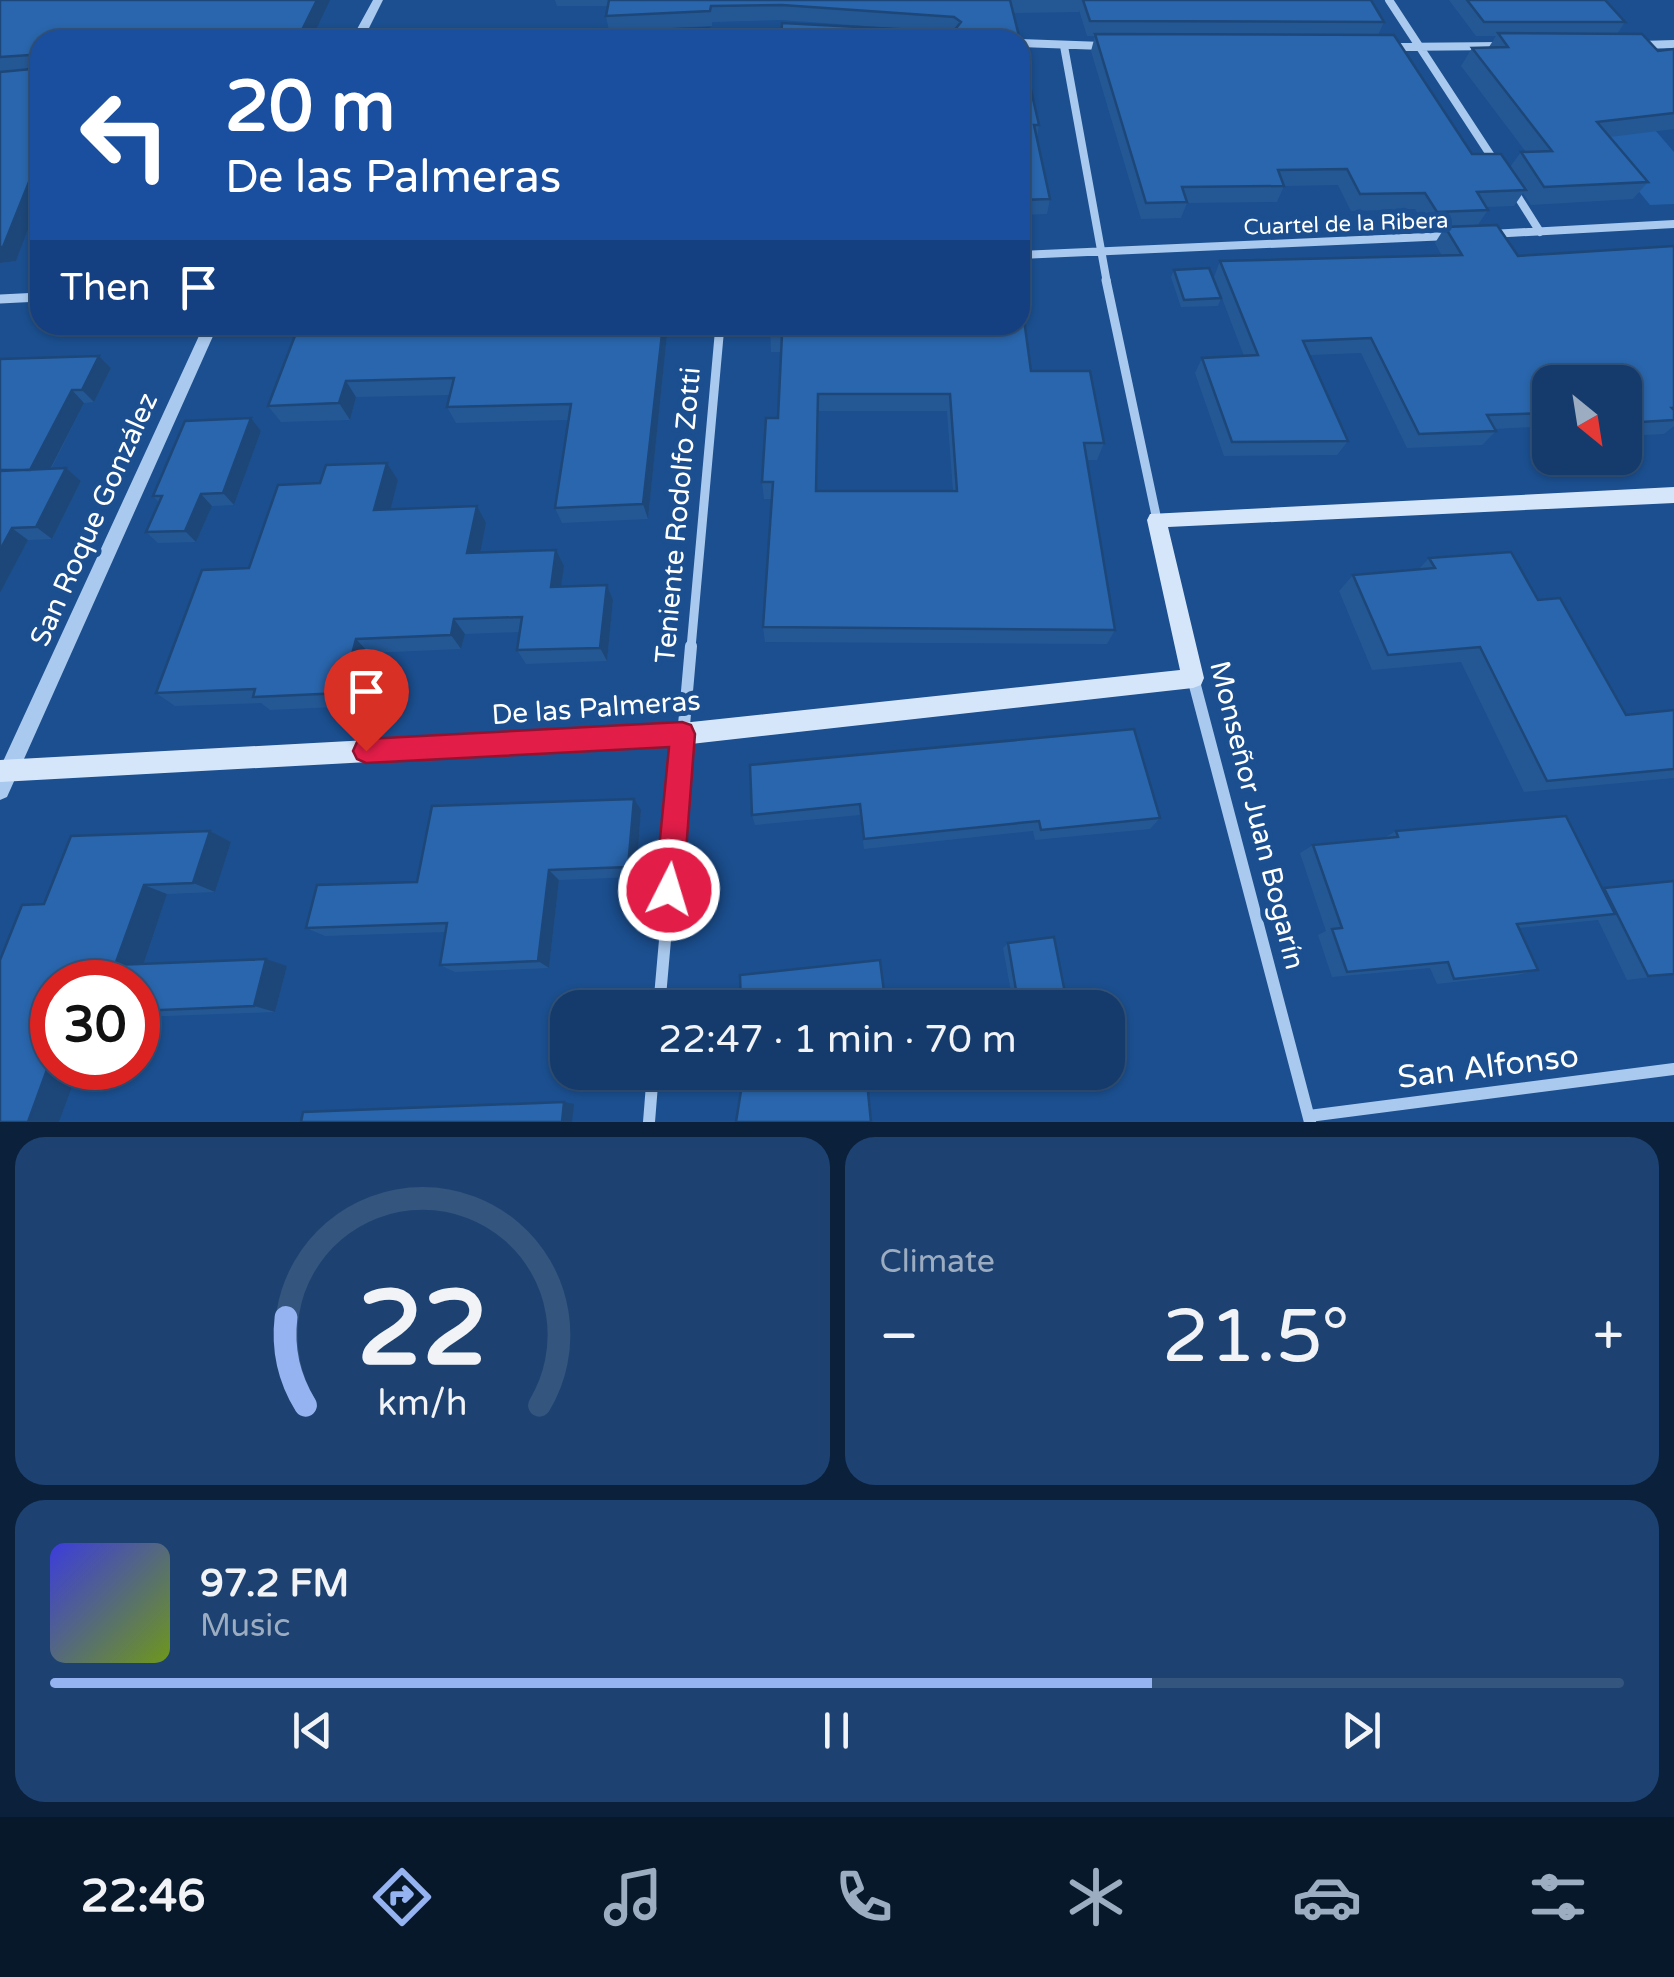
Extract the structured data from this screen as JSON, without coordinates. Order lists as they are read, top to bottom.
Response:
{
  "streets": {
    "main road": ["De las Palmeras", "Monseñor Juan Bogarín"],
    "street": [
      "Cuartel de la Ribera",
      "Teniente Rodolfo Zotti",
      "San Roque González",
      "San Alfonso"
    ]
  },
  "crossings": [
    ["Cuartel de la Ribera", "Monseñor Juan Bogarín"],
    ["Teniente Rodolfo Zotti", "De las Palmeras"],
    ["San Roque González", "De las Palmeras"],
    ["De las Palmeras", "Monseñor Juan Bogarín"],
    ["Monseñor Juan Bogarín", "San Alfonso"]
  ],
  "north": "bottom right",
  "page": {
    "turn": ["20 m", "De las Palmeras"],
    "then": "Then",
    "limit": "30",
    "trip": "22:47 · 1 min · 70 m",
    "tile": "Climate",
    "heat": ["−", "21.5°", "+"],
    "song": ["97.2 FM", "Music"],
    "tabs": "22:46",
    "gauge": ["22", "km/h"]
  }
}
